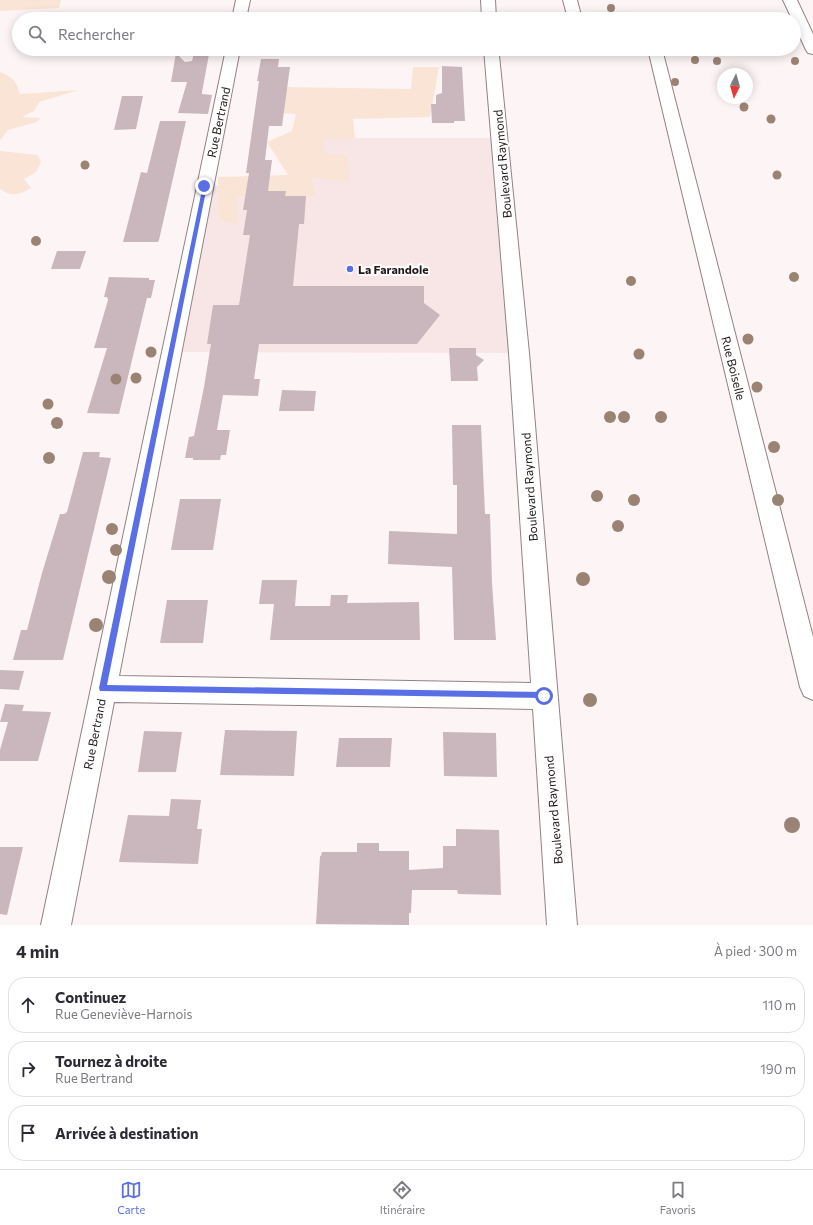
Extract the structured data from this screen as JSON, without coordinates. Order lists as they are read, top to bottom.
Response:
{
  "streets": {
    "street": ["Rue Bertrand", "Boulevard Raymond", "Rue Boiselle"]
  },
  "places": ["La Farandole"],
  "north": "bottom",
  "page": {
    "search": "Rechercher",
    "heading": ["4 min", "À pied · 300 m"],
    "list": [
      ["Continuez", "Rue Geneviève-Harnois", "110 m"],
      ["Tournez à droite", "Rue Bertrand", "190 m"],
      "Arrivée à destination"
    ],
    "nav": ["Carte", "Itinéraire", "Favoris"]
  }
}
